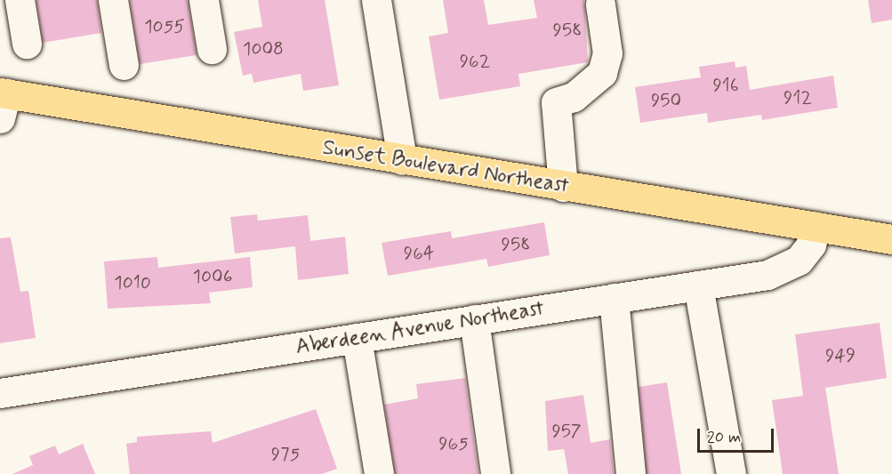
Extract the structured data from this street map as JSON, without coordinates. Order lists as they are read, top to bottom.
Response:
{
  "streets": {
    "main road": ["Sunset Boulevard Northeast"],
    "street": ["Aberdeen Avenue Northeast"]
  },
  "crossings": [
    ["Sunset Boulevard Northeast", "Aberdeen Avenue Northeast"]
  ],
  "house_numbers": [
    "1055",
    "958",
    "1008",
    "962",
    "916",
    "912",
    "950",
    "958",
    "964",
    "1006",
    "1010",
    "949",
    "957",
    "965",
    "975"
  ],
  "scale_bar": "20 m"
}
